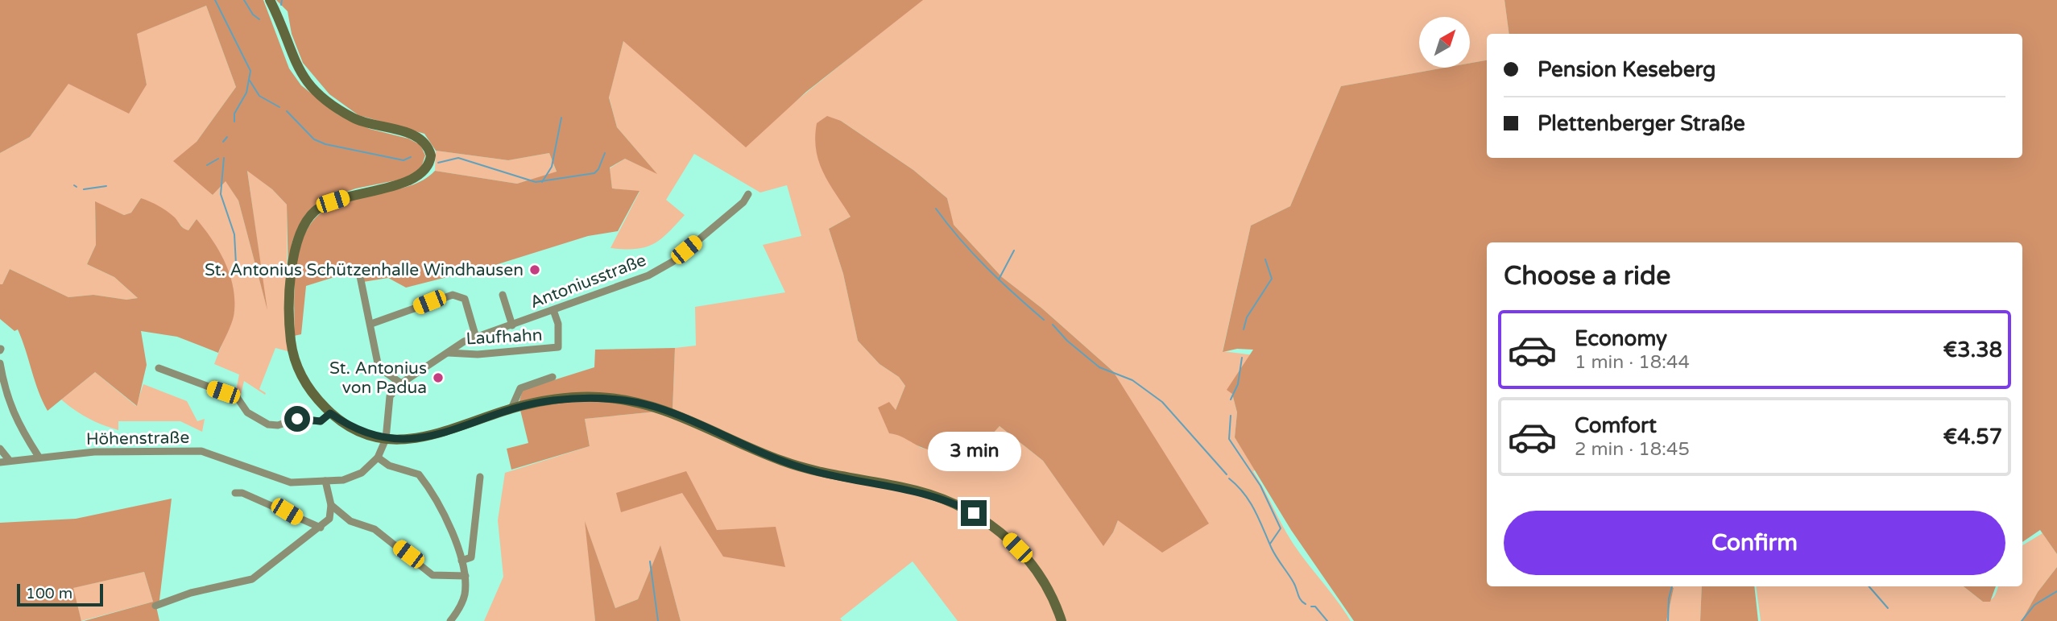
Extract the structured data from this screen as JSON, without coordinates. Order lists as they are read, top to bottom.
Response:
{
  "streets": {
    "street": ["Antoniusstraße", "Laufhahn", "Höhenstraße"]
  },
  "crossings": [
    ["Antoniusstraße", "Laufhahn"],
    ["Antoniusstraße", "Höhenstraße"]
  ],
  "places": ["St. Antonius Schützenhalle Windhausen", "St. Antonius von Padua"],
  "scale_bar": "100 m",
  "north": "top right",
  "page": {
    "banner": ["Pension Keseberg", "Plettenberger Straße"],
    "heading": "Choose a ride",
    "list": [
      {
        "name": "Economy",
        "note": "1 min · 18:44",
        "value": "€3.38"
      },
      {
        "name": "Comfort",
        "note": "2 min · 18:45",
        "value": "€4.57"
      }
    ],
    "bubble": "3 min",
    "buttons": "Confirm",
    "scale": "100 m"
  }
}
